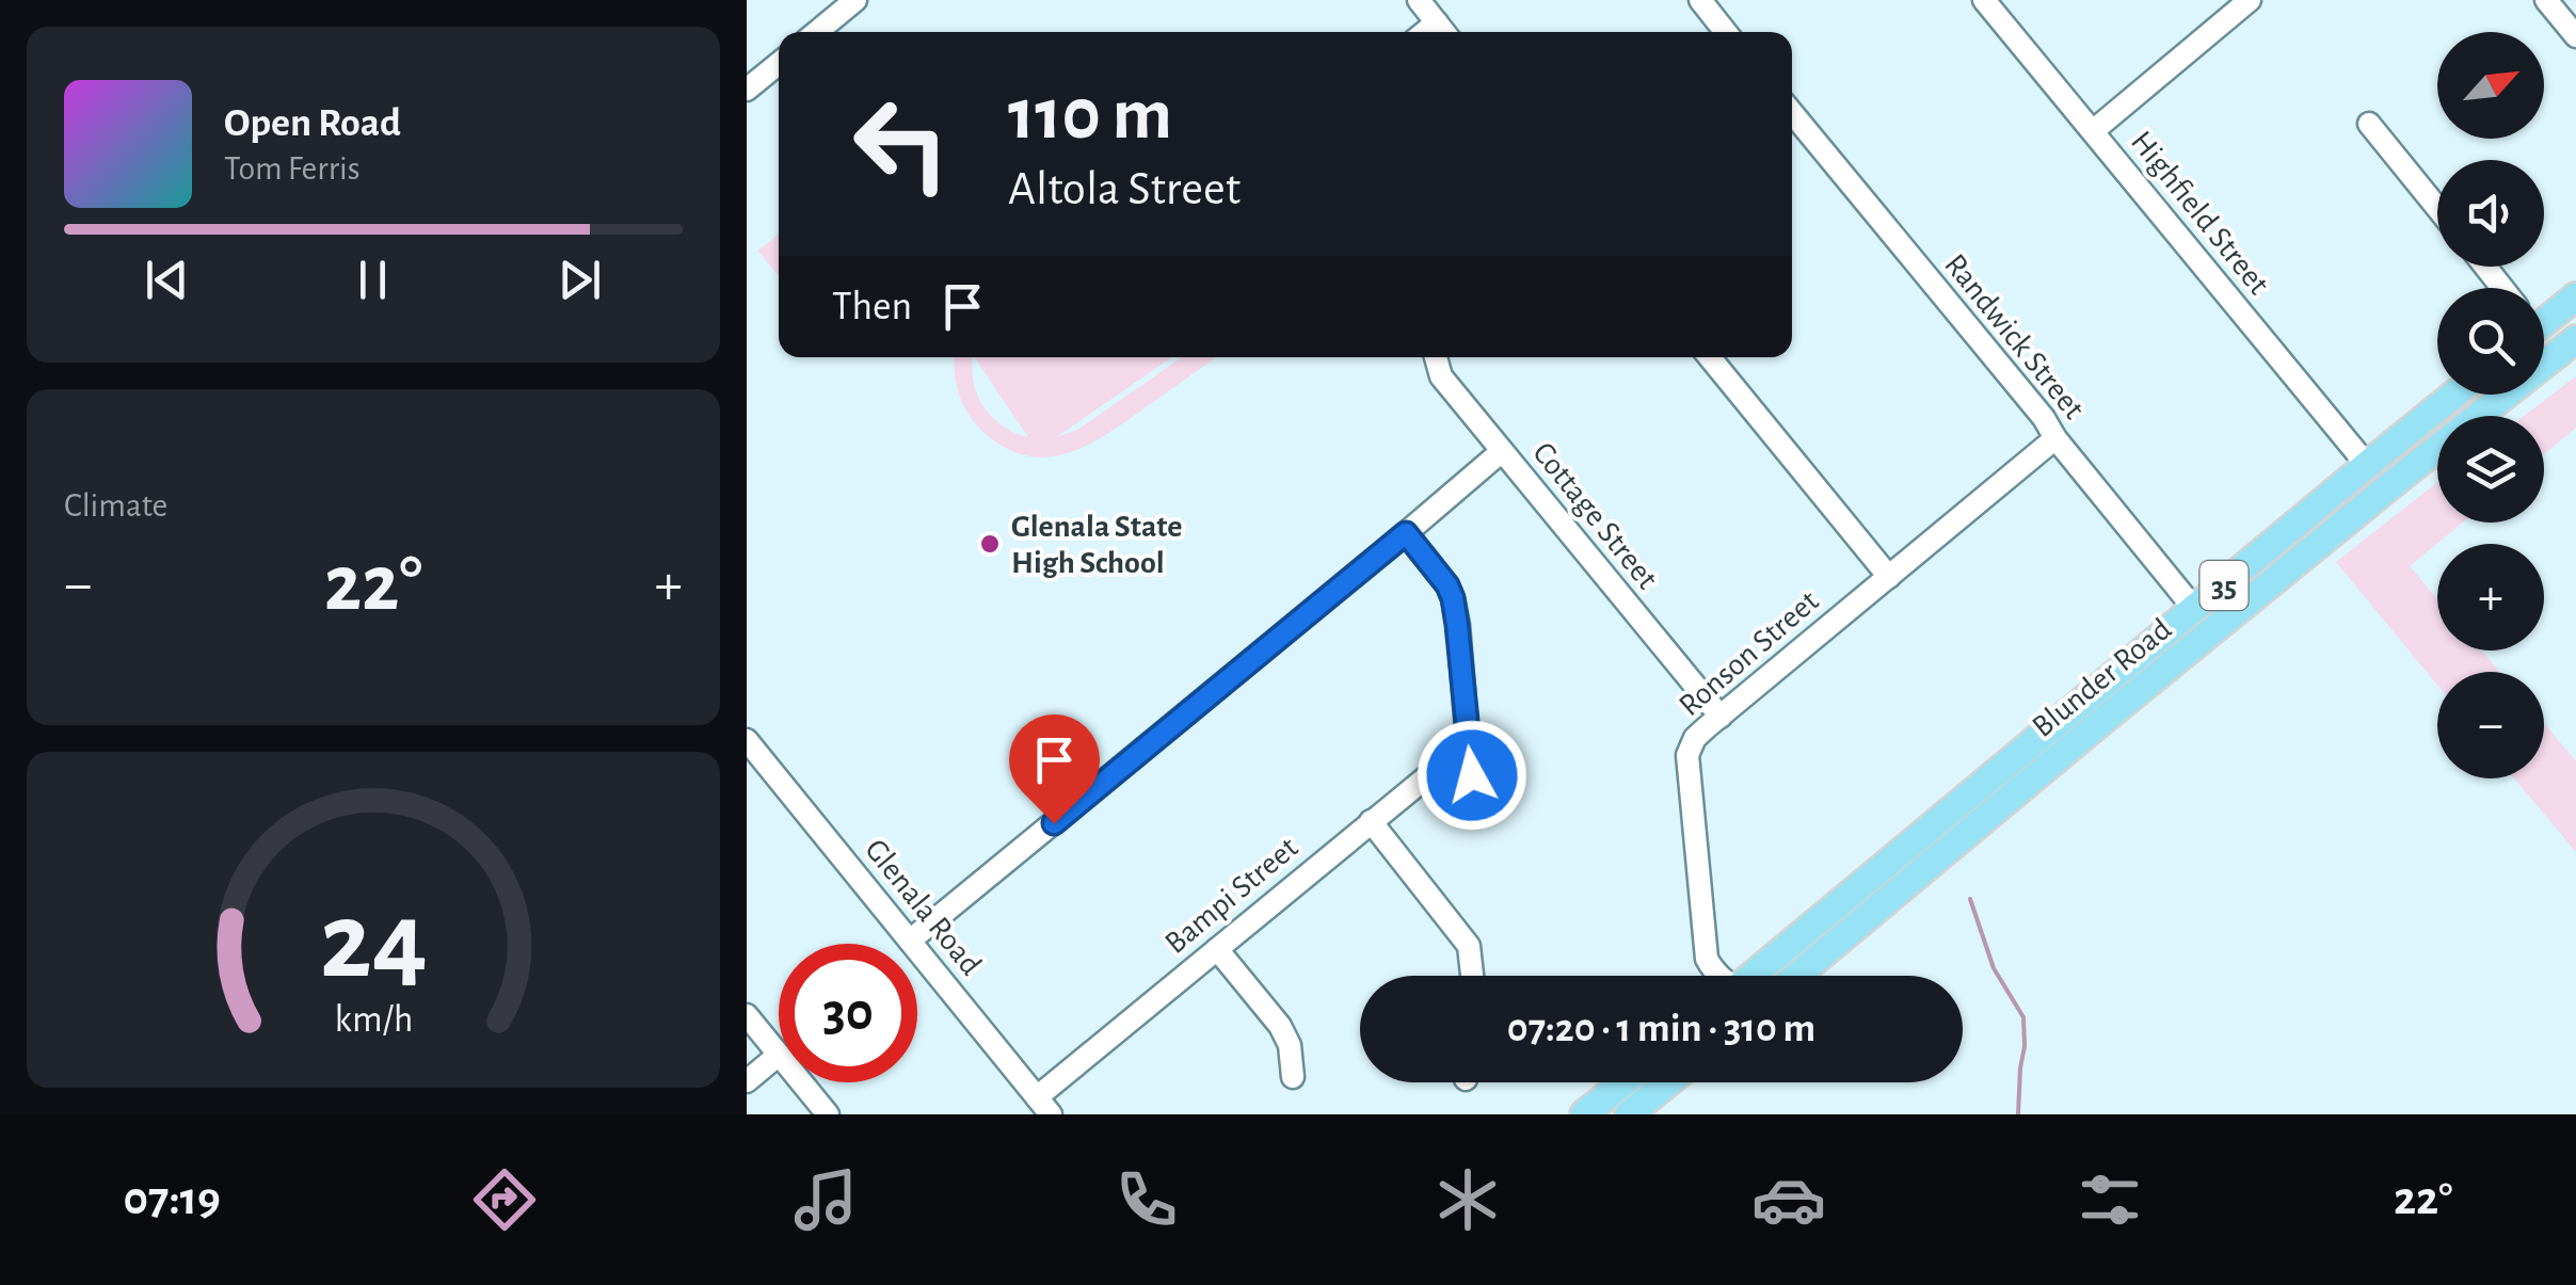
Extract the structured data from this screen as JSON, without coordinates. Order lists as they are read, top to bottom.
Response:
{
  "streets": {
    "main road": ["35", "Blunder Road"],
    "street": [
      "Highfield Street",
      "Randwick Street",
      "Cottage Street",
      "Ronson Street",
      "Bampi Street",
      "Glenala Road"
    ]
  },
  "crossings": [
    ["Highfield Street", "Blunder Road"],
    ["Randwick Street", "Ronson Street"],
    ["Randwick Street", "Blunder Road"],
    ["Cottage Street", "Ronson Street"],
    ["Bampi Street", "Glenala Road"]
  ],
  "places": ["Glenala State High School"],
  "north": "top right",
  "page": {
    "map_buttons": ["+", "−"],
    "turn": ["110 m", "Altola Street"],
    "song": ["Open Road", "Tom Ferris"],
    "then": "Then",
    "tile": "Climate",
    "heat": ["−", "22°", "+"],
    "limit": "30",
    "trip": "07:20 · 1 min · 310 m",
    "tabs": ["07:19", "22°"],
    "gauge": ["24", "km/h"]
  }
}
